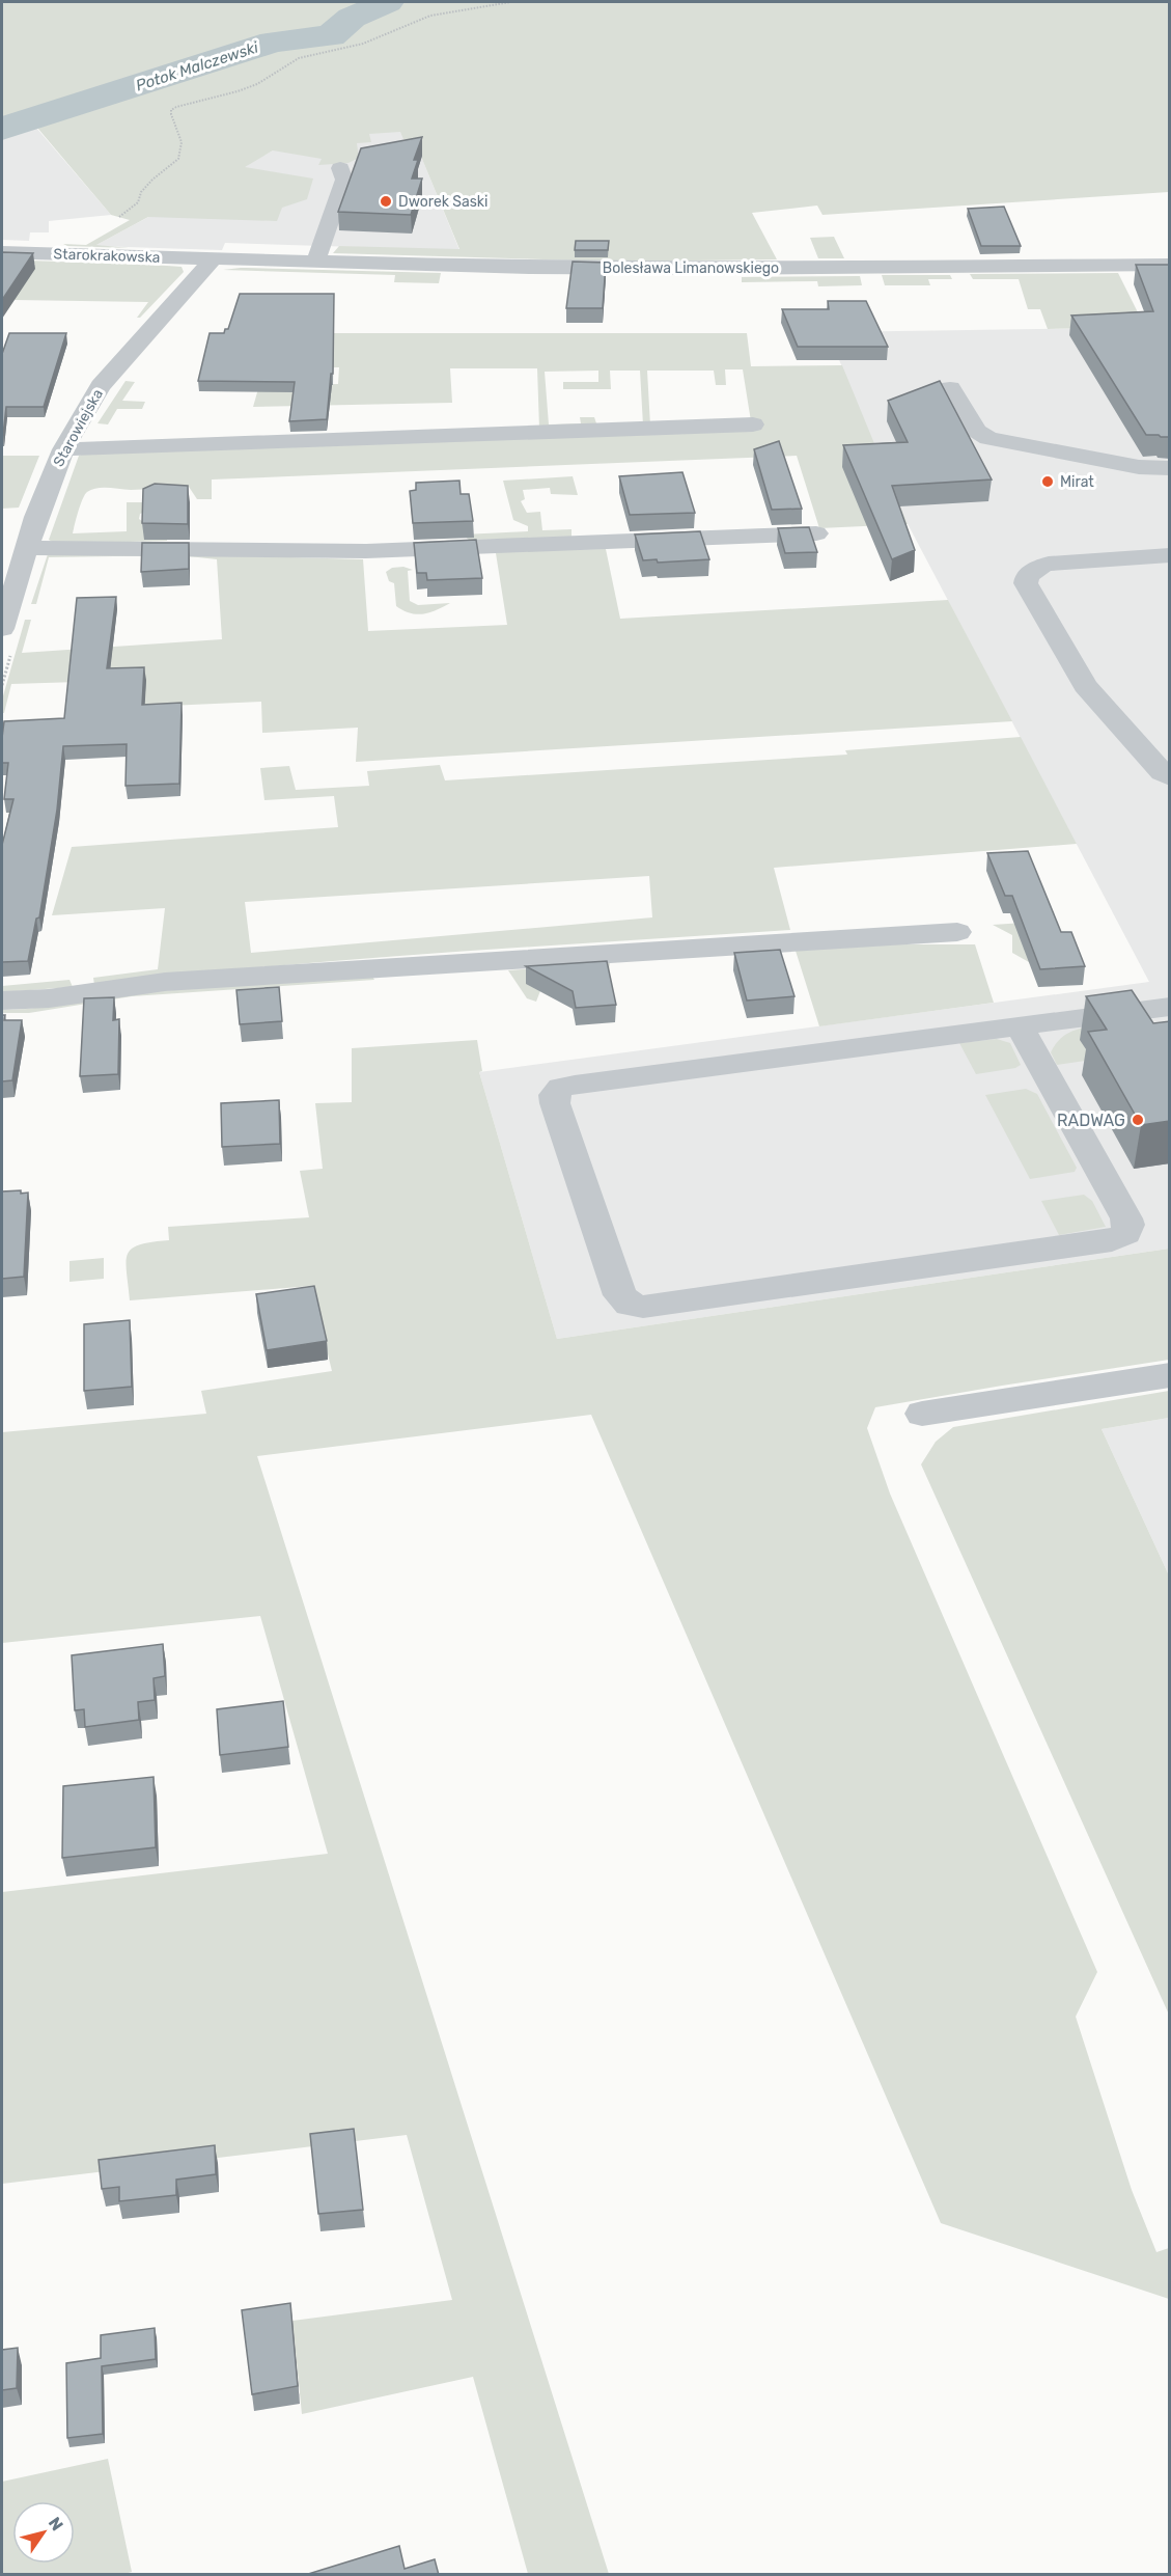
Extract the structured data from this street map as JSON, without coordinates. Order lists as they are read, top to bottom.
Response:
{
  "streets": {
    "street": ["Starokrakowska", "Bolesława Limanowskiego", "Starowiejska"]
  },
  "crossings": [
    ["Starokrakowska", "Bolesława Limanowskiego"],
    ["Starokrakowska", "Starowiejska"],
    ["Bolesława Limanowskiego", "Starowiejska"]
  ],
  "water": ["Potok Malczewski"],
  "places": ["Dworek Saski", "Mirat", "RADWAG"],
  "north": "top right"
}
